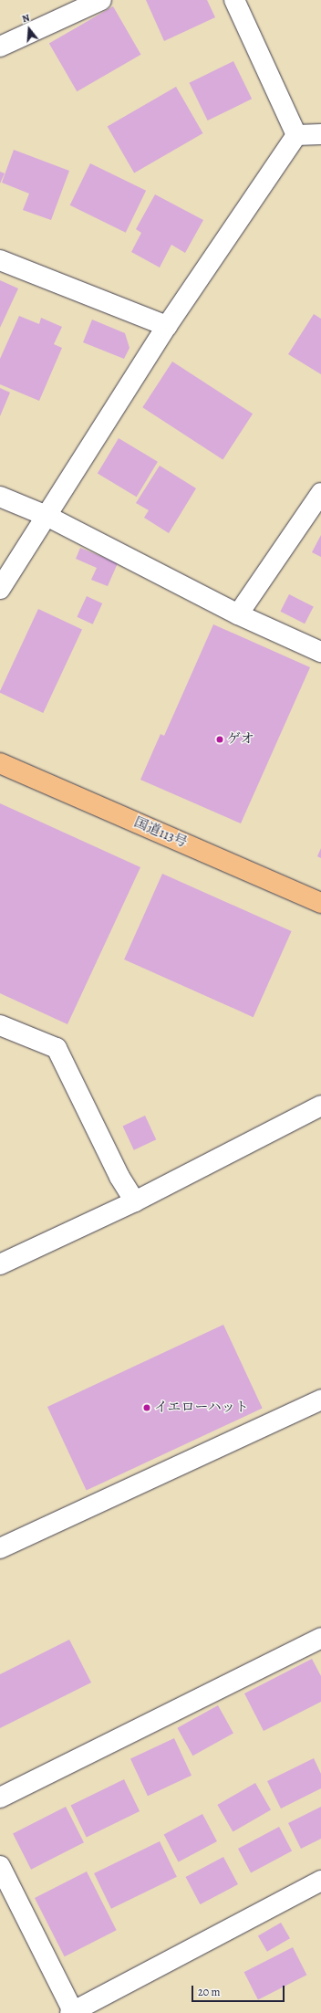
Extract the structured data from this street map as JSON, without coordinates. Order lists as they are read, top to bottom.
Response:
{
  "streets": {
    "highway": ["国道113号"]
  },
  "places": ["ゲオ", "イエローハット"],
  "scale_bar": "20 m",
  "north": "top"
}
